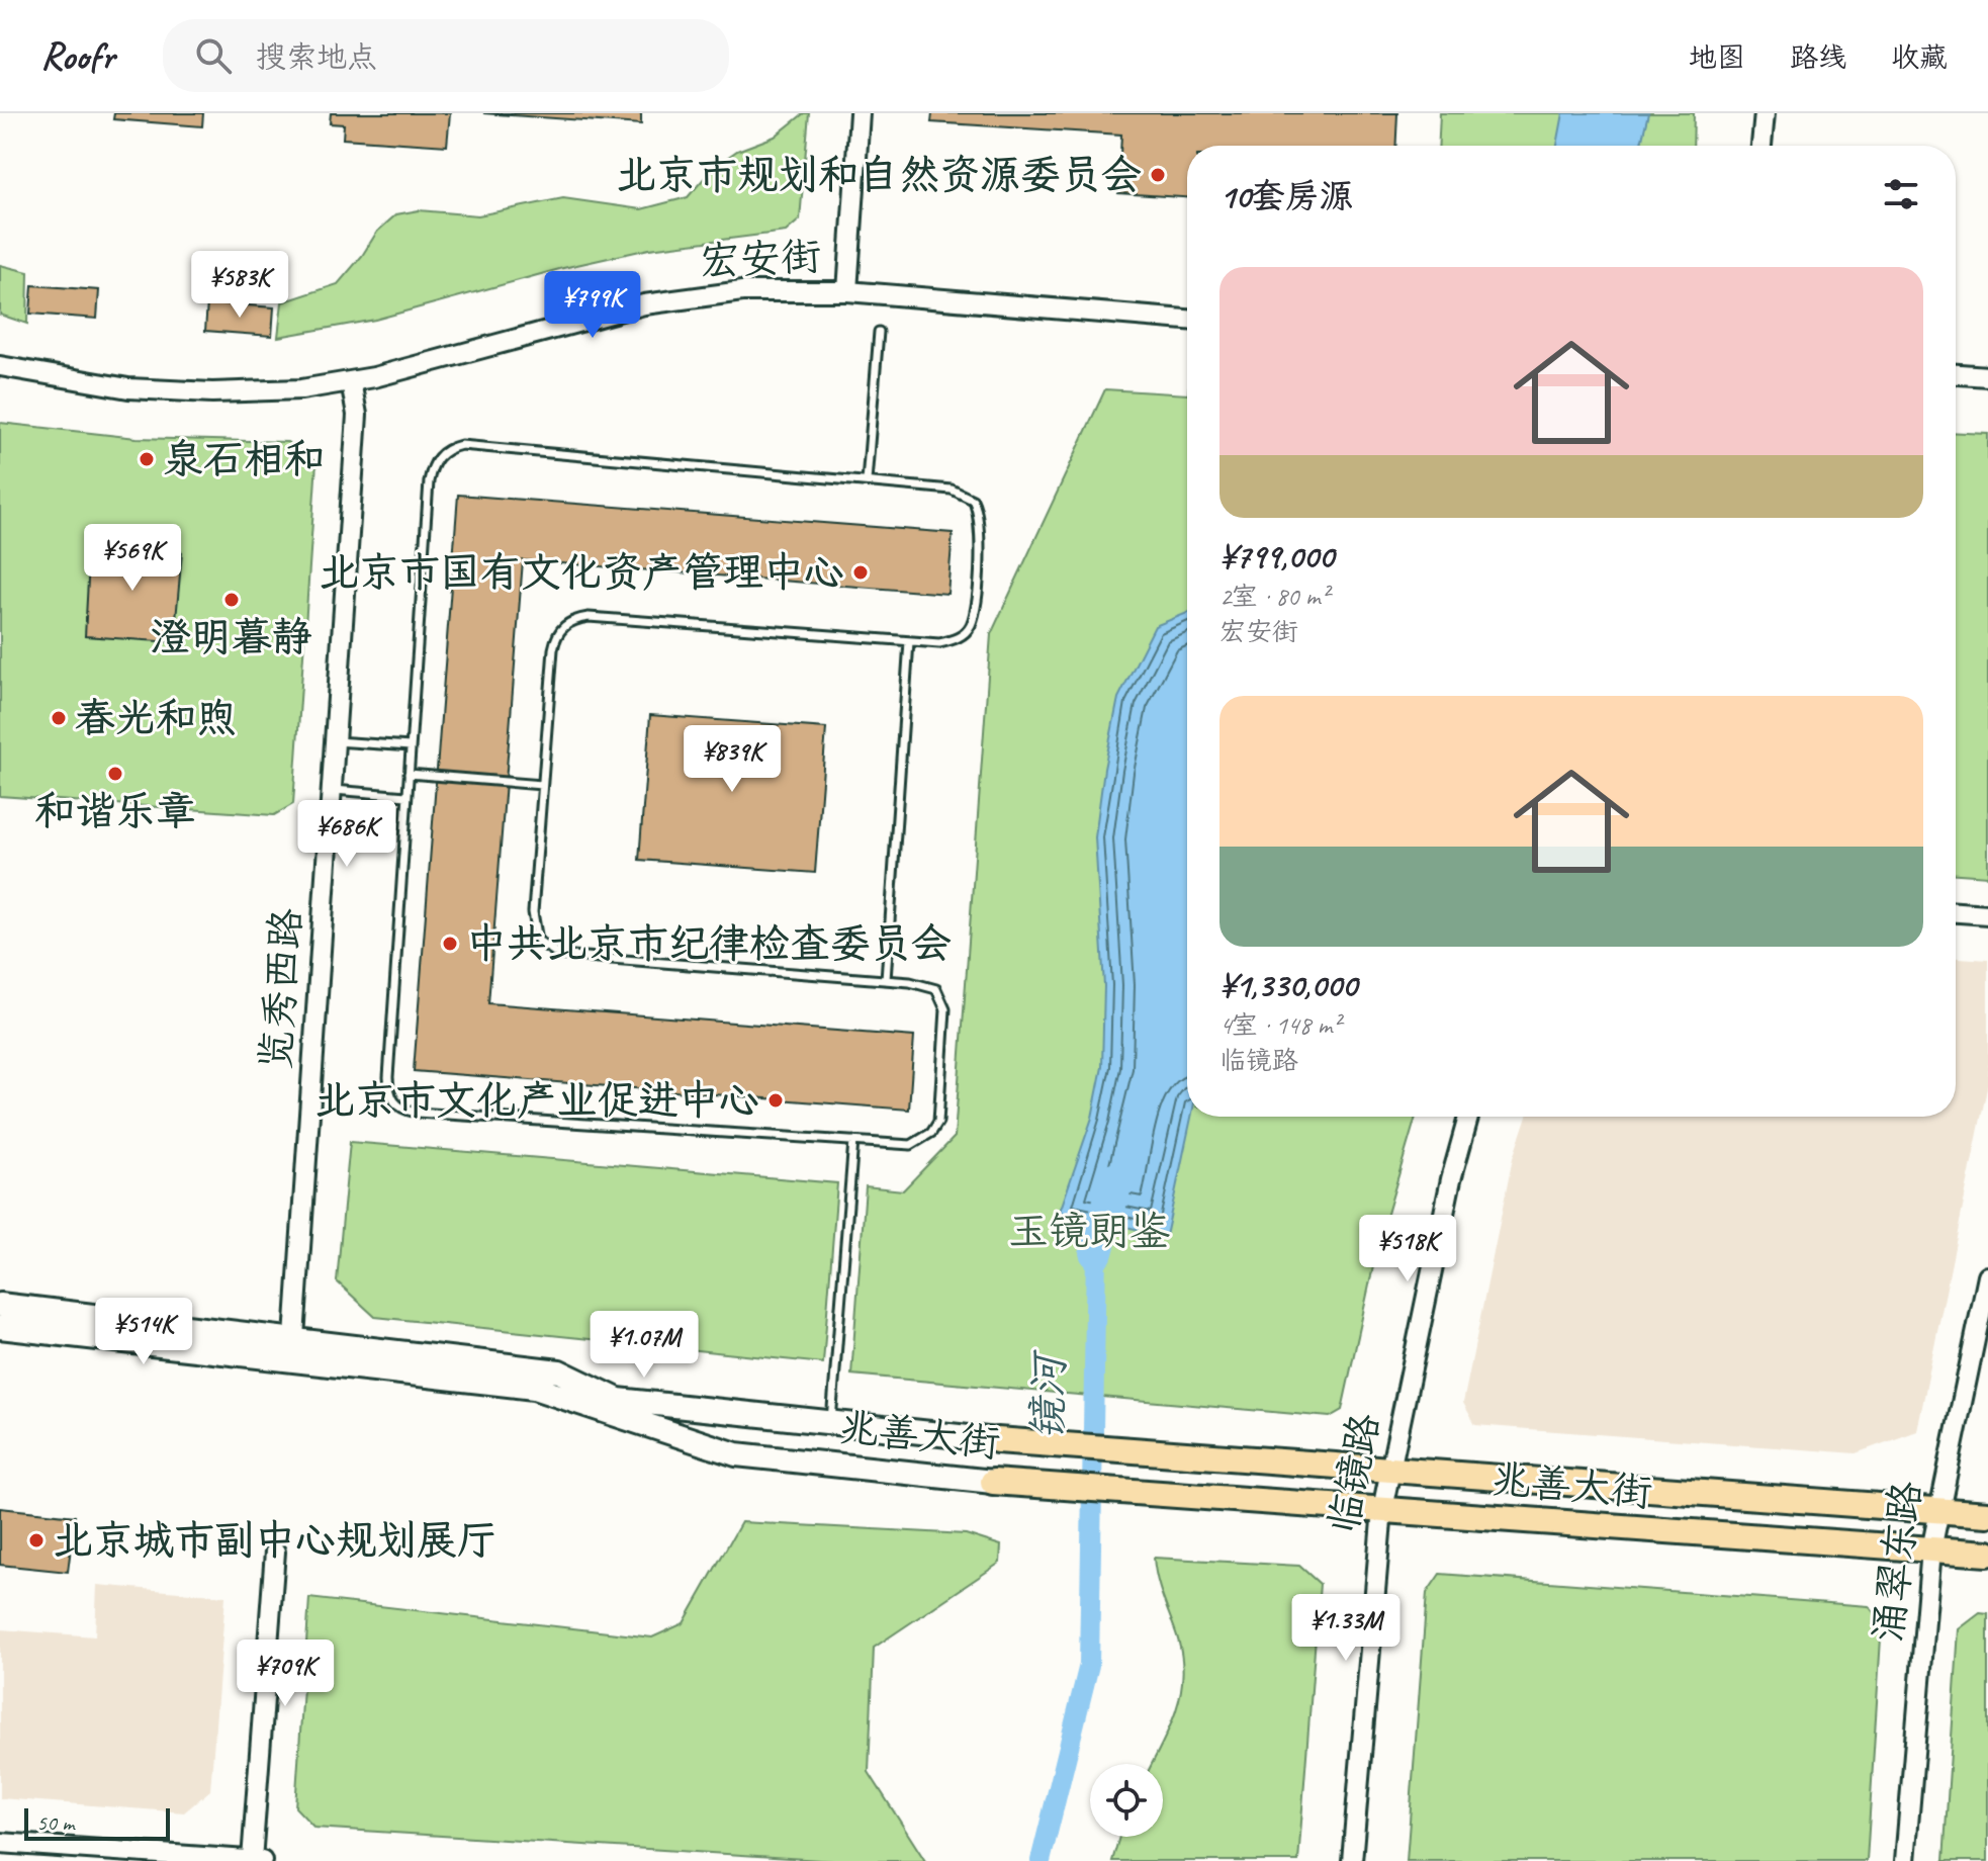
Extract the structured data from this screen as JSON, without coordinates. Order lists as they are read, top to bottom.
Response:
{
  "streets": {
    "main road": ["兆善大街"],
    "street": [
      "宏安街",
      "览秀西路",
      "临镜路",
      "涌翠东路"
    ]
  },
  "crossings": [
    ["宏安街", "览秀西路"],
    ["览秀西路", "兆善大街"],
    ["兆善大街", "临镜路"],
    ["兆善大街", "涌翠东路"]
  ],
  "water": ["镜河"],
  "parks": ["玉镜朗鉴"],
  "places": [
    "北京市规划和自然资源委员会",
    "泉石相和",
    "北京市国有文化资产管理中心",
    "澄明暮静",
    "春光和煦",
    "和谐乐章",
    "中共北京市纪律检查委员会",
    "北京市文化产业促进中心",
    "北京城市副中心规划展厅"
  ],
  "scale_bar": "50 m",
  "page": {
    "header": "Roofr",
    "search": "搜索地点",
    "nav": ["地图", "路线", "收藏"],
    "heading": "10套房源",
    "list": [
      {
        "name": "¥799,000",
        "note": "2室 · 80 m² · 宏安街"
      },
      {
        "name": "¥1,330,000",
        "note": "4室 · 148 m² · 临镜路"
      }
    ],
    "price": [
      "¥583K",
      "¥799K",
      "¥569K",
      "¥839K",
      "¥686K",
      "¥518K",
      "¥514K",
      "¥1.07M",
      "¥1.33M",
      "¥709K"
    ],
    "scale": "50 m"
  }
}
